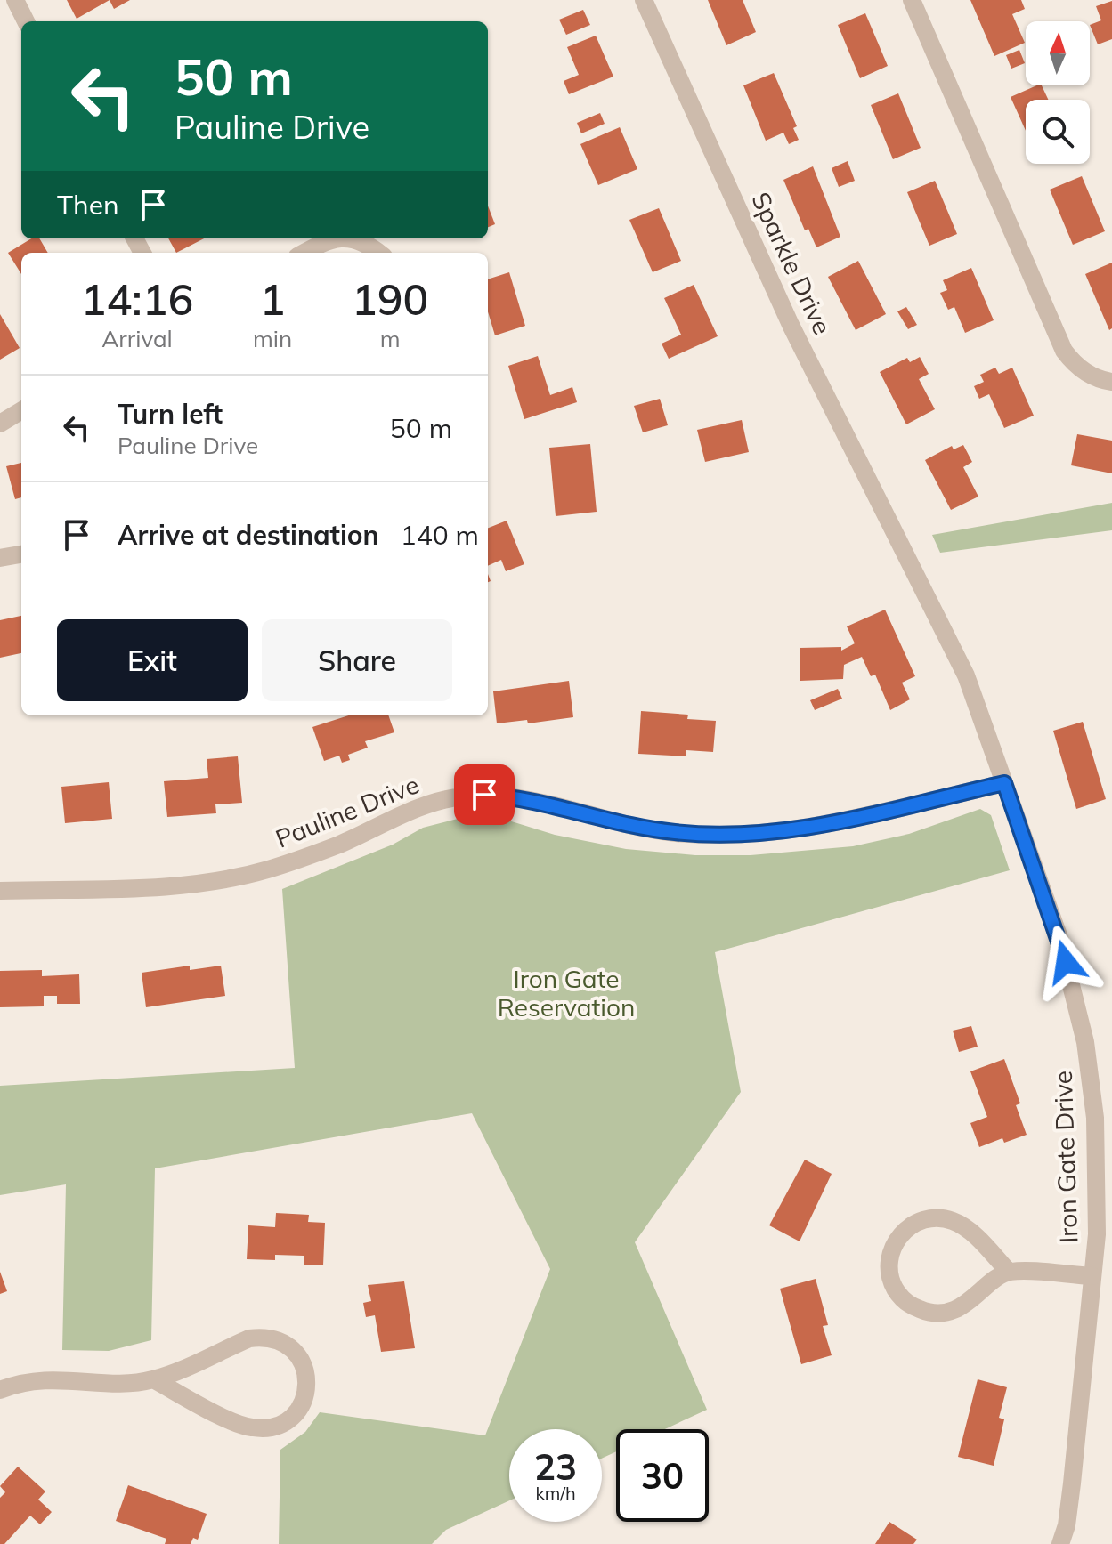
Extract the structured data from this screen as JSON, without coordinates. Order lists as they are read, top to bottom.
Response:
{
  "streets": {
    "street": ["Sparkle Drive", "Pauline Drive", "Iron Gate Drive"]
  },
  "crossings": [
    ["Sparkle Drive", "Iron Gate Drive"],
    ["Pauline Drive", "Iron Gate Drive"]
  ],
  "parks": ["Iron Gate Reservation"],
  "north": "top",
  "page": {
    "turn": ["50 m", "Pauline Drive"],
    "then": "Then",
    "eta": [
      "14:16",
      "Arrival",
      "1",
      "min",
      "190",
      "m"
    ],
    "list": [
      {
        "name": "Turn left",
        "note": "Pauline Drive",
        "value": "50 m"
      },
      {
        "name": "Arrive at destination",
        "value": "140 m"
      }
    ],
    "buttons": ["Exit", "Share"],
    "speed": "23 km/h",
    "limit": "30"
  }
}
